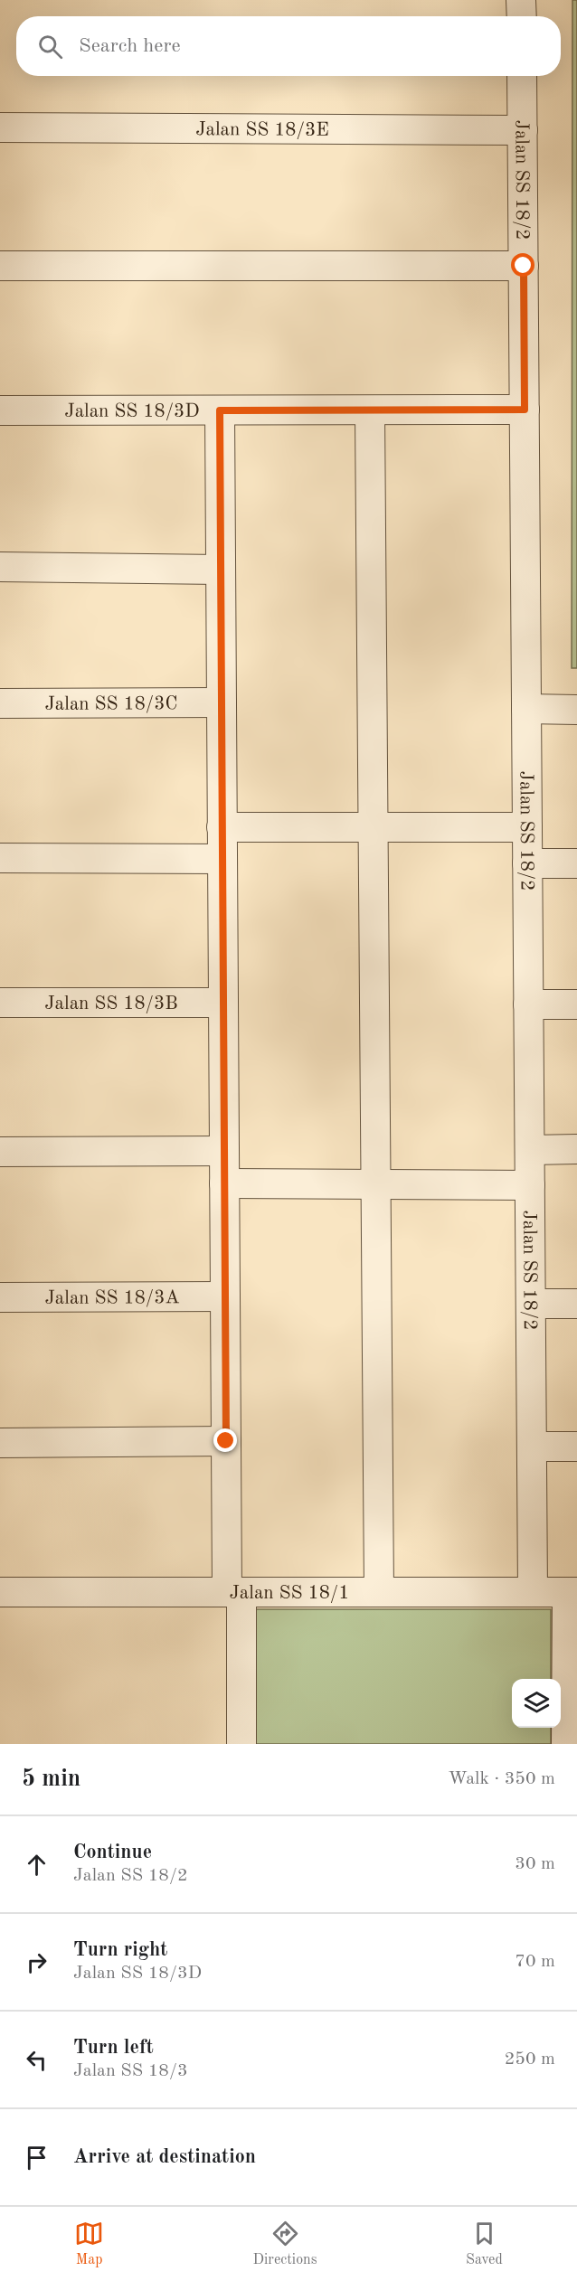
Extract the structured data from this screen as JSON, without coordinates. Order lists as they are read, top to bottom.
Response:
{
  "streets": {
    "street": [
      "Jalan SS 18/3E",
      "Jalan SS 18/2",
      "Jalan SS 18/3D",
      "Jalan SS 18/3C",
      "Jalan SS 18/3B",
      "Jalan SS 18/3A",
      "Jalan SS 18/1"
    ]
  },
  "crossings": [
    ["Jalan SS 18/3E", "Jalan SS 18/2"],
    ["Jalan SS 18/2", "Jalan SS 18/3D"],
    ["Jalan SS 18/2", "Jalan SS 18/1"]
  ],
  "page": {
    "search": "Search here",
    "heading": ["5 min", "Walk · 350 m"],
    "list": [
      ["Continue", "Jalan SS 18/2", "30 m"],
      ["Turn right", "Jalan SS 18/3D", "70 m"],
      ["Turn left", "Jalan SS 18/3", "250 m"],
      "Arrive at destination"
    ],
    "nav": ["Map", "Directions", "Saved"]
  }
}
